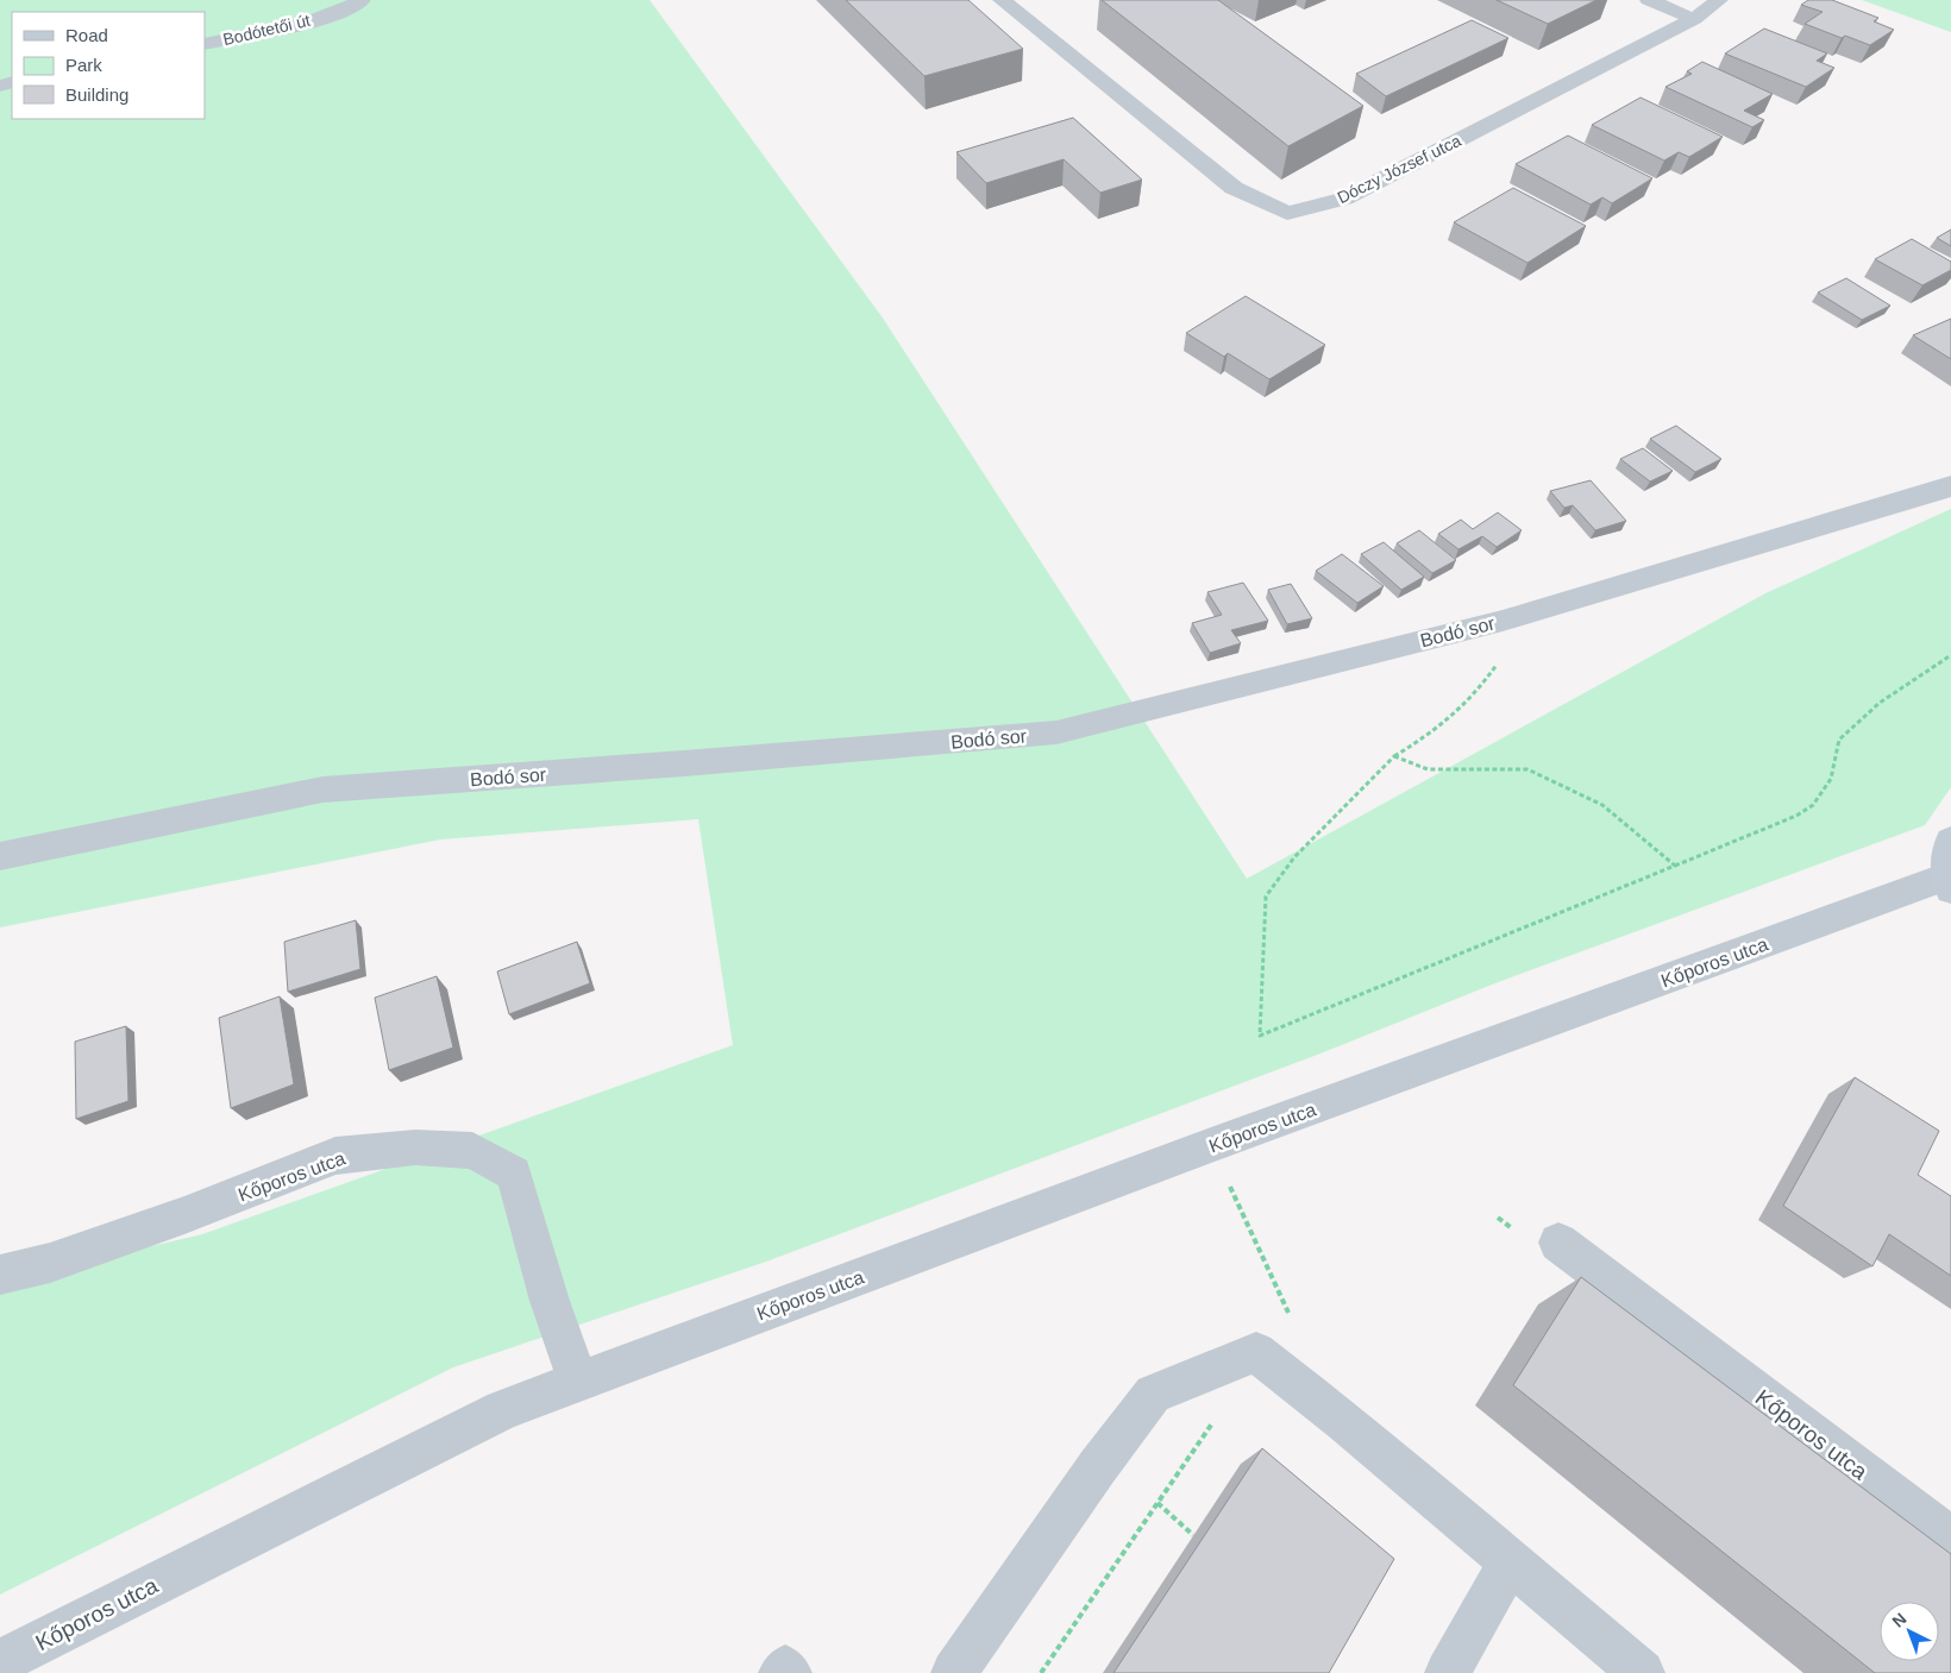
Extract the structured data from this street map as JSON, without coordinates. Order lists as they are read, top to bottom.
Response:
{
  "streets": {
    "street": [
      "Bodótetői út",
      "Dóczy József utca",
      "Bodó sor",
      "Kőporos utca"
    ]
  },
  "legend": ["Road", "Park", "Building"],
  "north": "top left"
}
